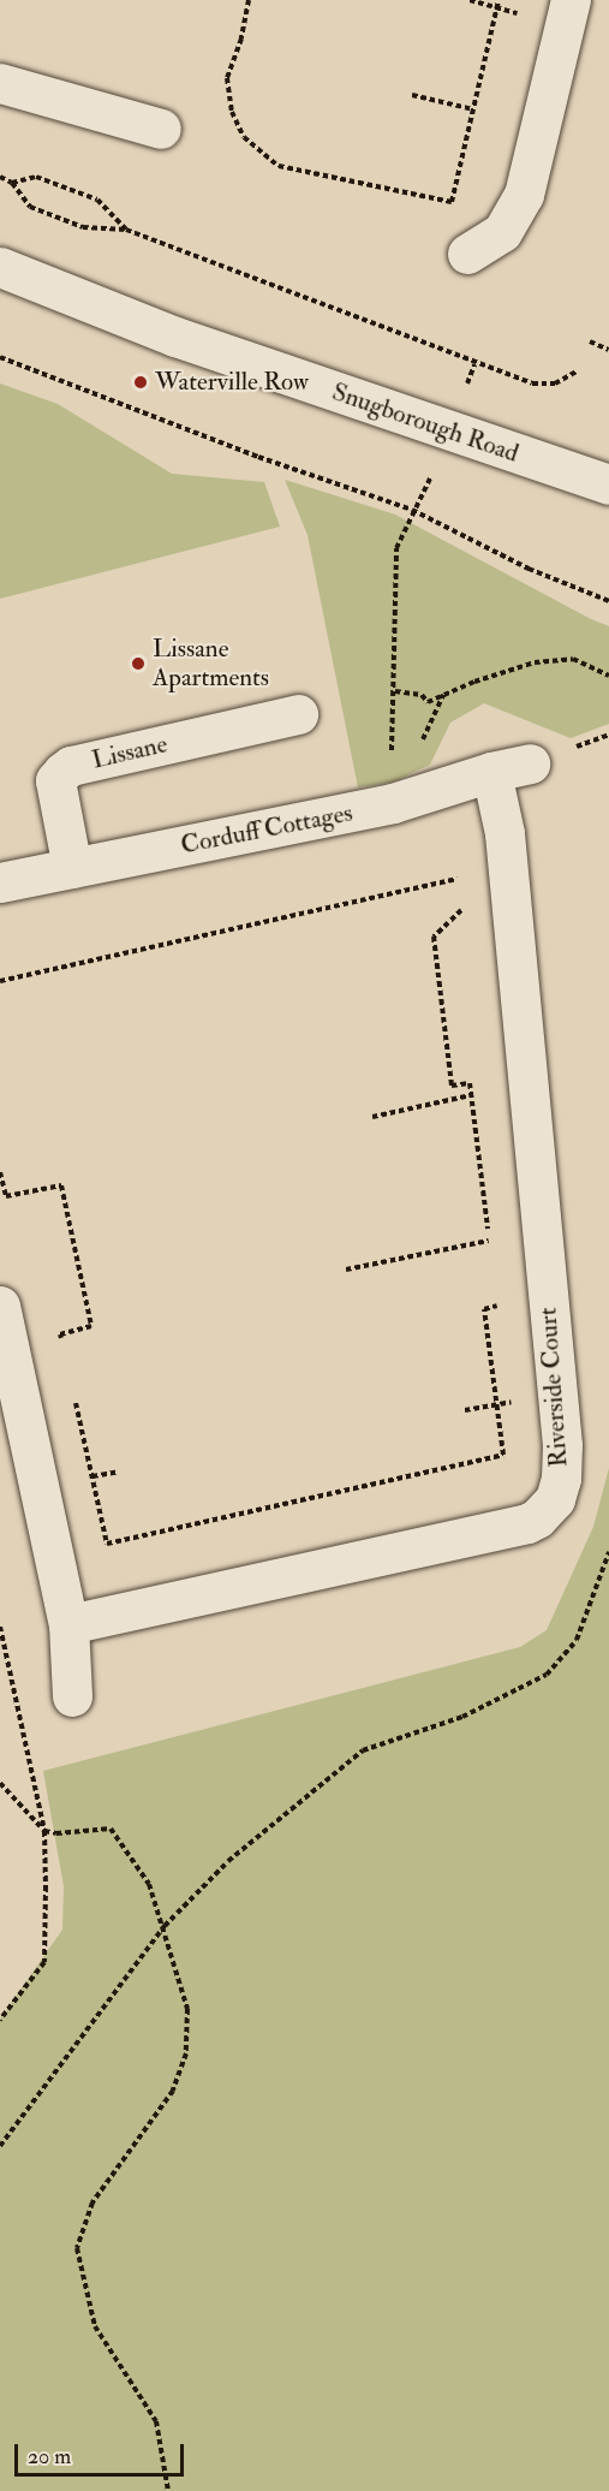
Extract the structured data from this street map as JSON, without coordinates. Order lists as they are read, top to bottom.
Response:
{
  "streets": {
    "street": [
      "Snugborough Road",
      "Lissane",
      "Corduff Cottages",
      "Riverside Court"
    ]
  },
  "crossings": [
    ["Lissane", "Corduff Cottages"],
    ["Corduff Cottages", "Riverside Court"]
  ],
  "places": ["Waterville Row", "Lissane Apartments"],
  "scale_bar": "20 m"
}
